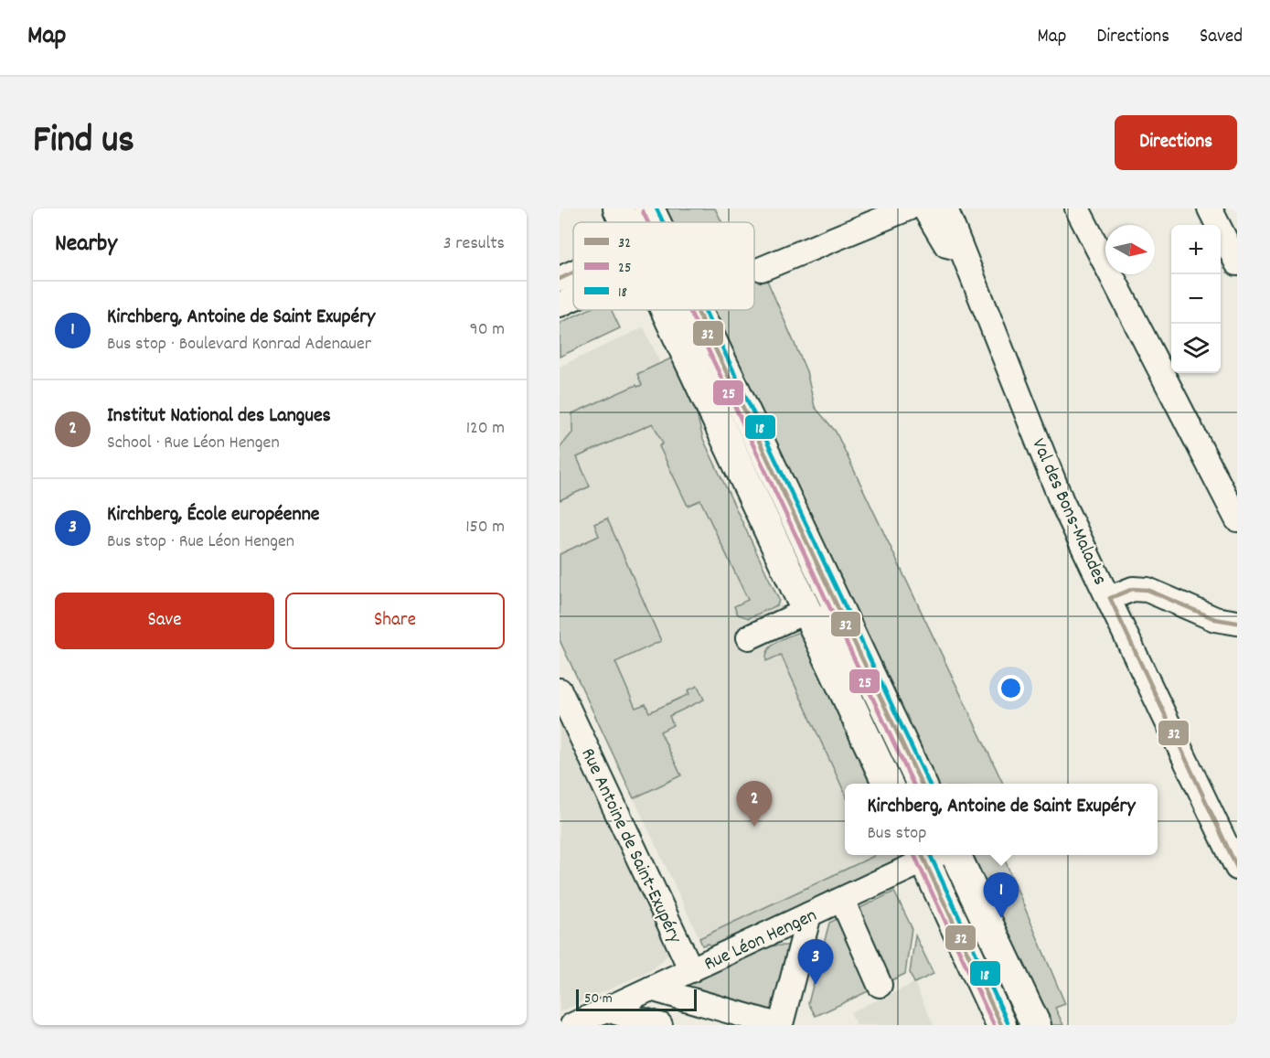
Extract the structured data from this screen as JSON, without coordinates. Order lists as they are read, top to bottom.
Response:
{
  "streets": {
    "street": ["Val des Bons-Malades", "Rue Antoine de Saint-Exupéry", "Rue Léon Hengen"]
  },
  "crossings": [
    ["Rue Antoine de Saint-Exupéry", "Rue Léon Hengen"]
  ],
  "lines": ["transit line 18", "transit line 25", "transit line 32"],
  "legend": ["32", "25", "18"],
  "scale_bar": "50 m",
  "north": "right",
  "page": {
    "header": "Map",
    "nav": ["Map", "Directions", "Saved"],
    "title": "Find us",
    "buttons": [
      "Directions",
      ["Save", "Share"]
    ],
    "heading": ["Nearby", "3 results"],
    "map_buttons": ["+", "−"],
    "list": [
      {
        "mark": "1",
        "name": "Kirchberg, Antoine de Saint Exupéry",
        "note": "Bus stop · Boulevard Konrad Adenauer",
        "value": "90 m"
      },
      {
        "mark": "2",
        "name": "Institut National des Langues",
        "note": "School · Rue Léon Hengen",
        "value": "120 m"
      },
      {
        "mark": "3",
        "name": "Kirchberg, École européenne",
        "note": "Bus stop · Rue Léon Hengen",
        "value": "150 m"
      }
    ],
    "pins": ["2", "1", "3"],
    "popup": ["Kirchberg, Antoine de Saint Exupéry", "Bus stop"],
    "scale": "50 m"
  }
}
